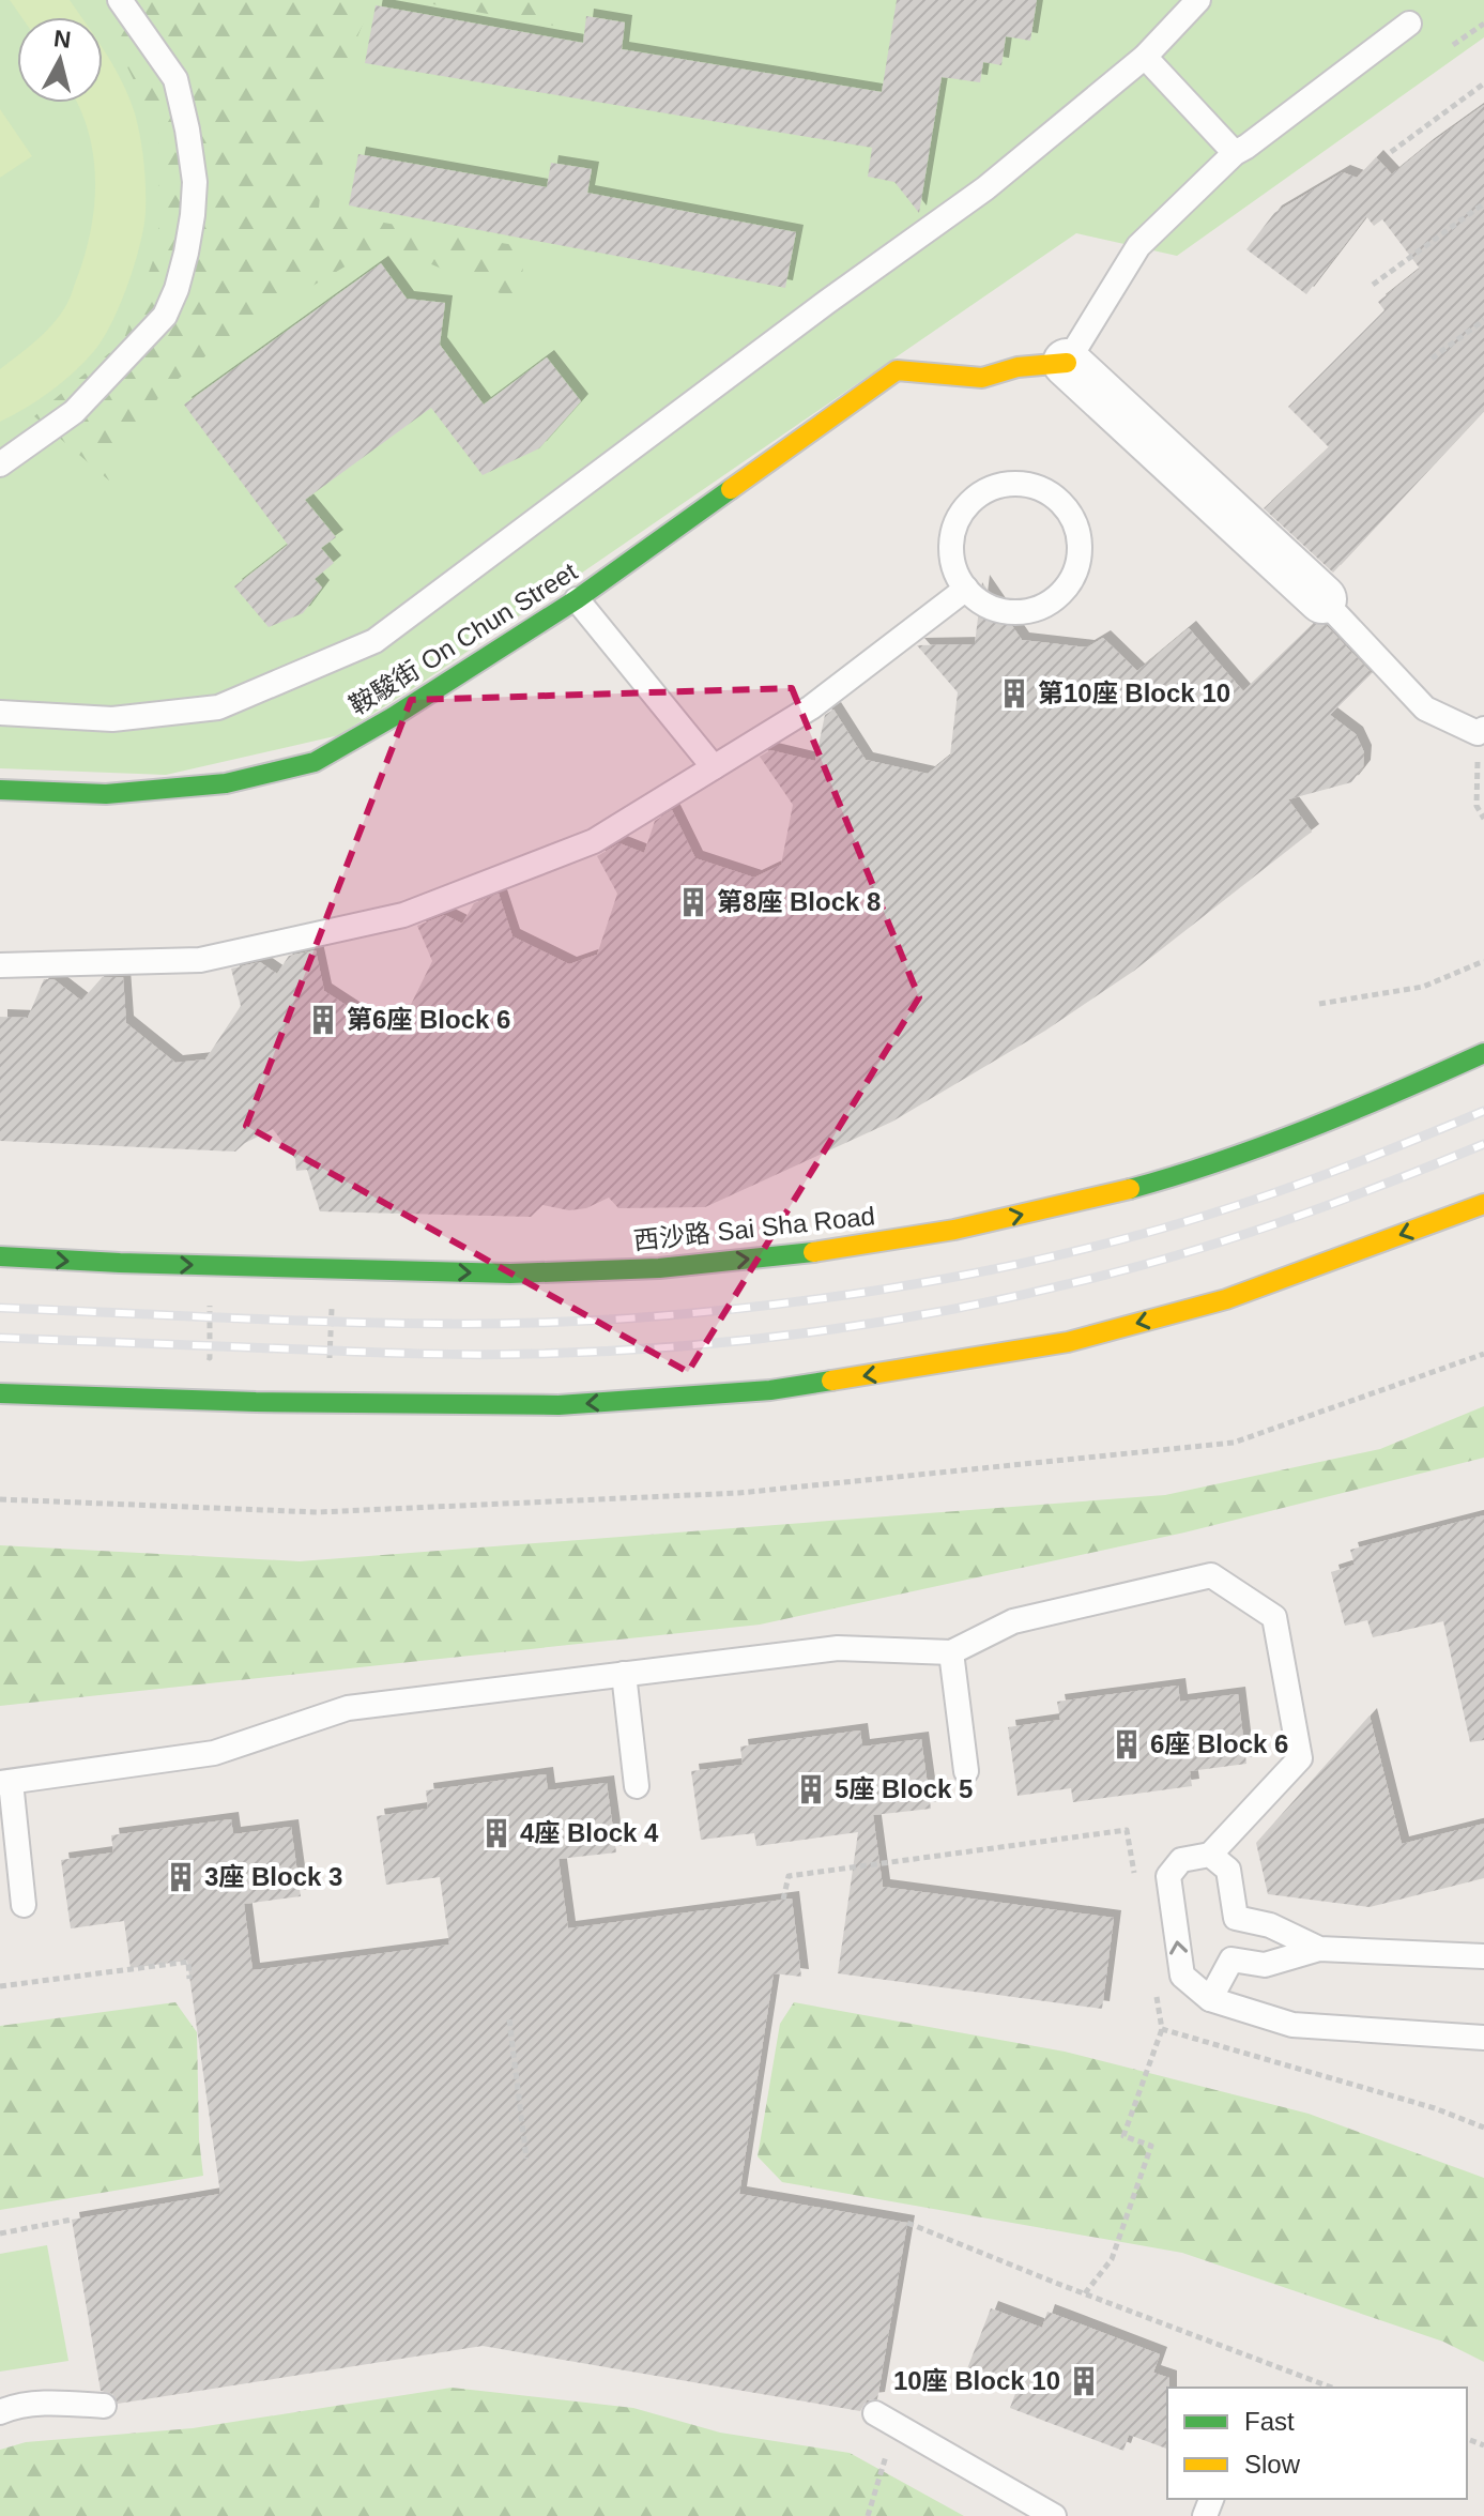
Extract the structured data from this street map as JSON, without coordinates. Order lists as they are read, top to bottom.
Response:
{
  "streets": {
    "main road": ["鞍駿街 On Chun Street", "西沙路 Sai Sha Road"]
  },
  "places": {
    "building": [
      "第10座 Block 10",
      "第8座 Block 8",
      "第6座 Block 6",
      "6座 Block 6",
      "5座 Block 5",
      "4座 Block 4",
      "3座 Block 3",
      "10座 Block 10"
    ]
  },
  "legend": ["Fast", "Slow"],
  "north": "top"
}
